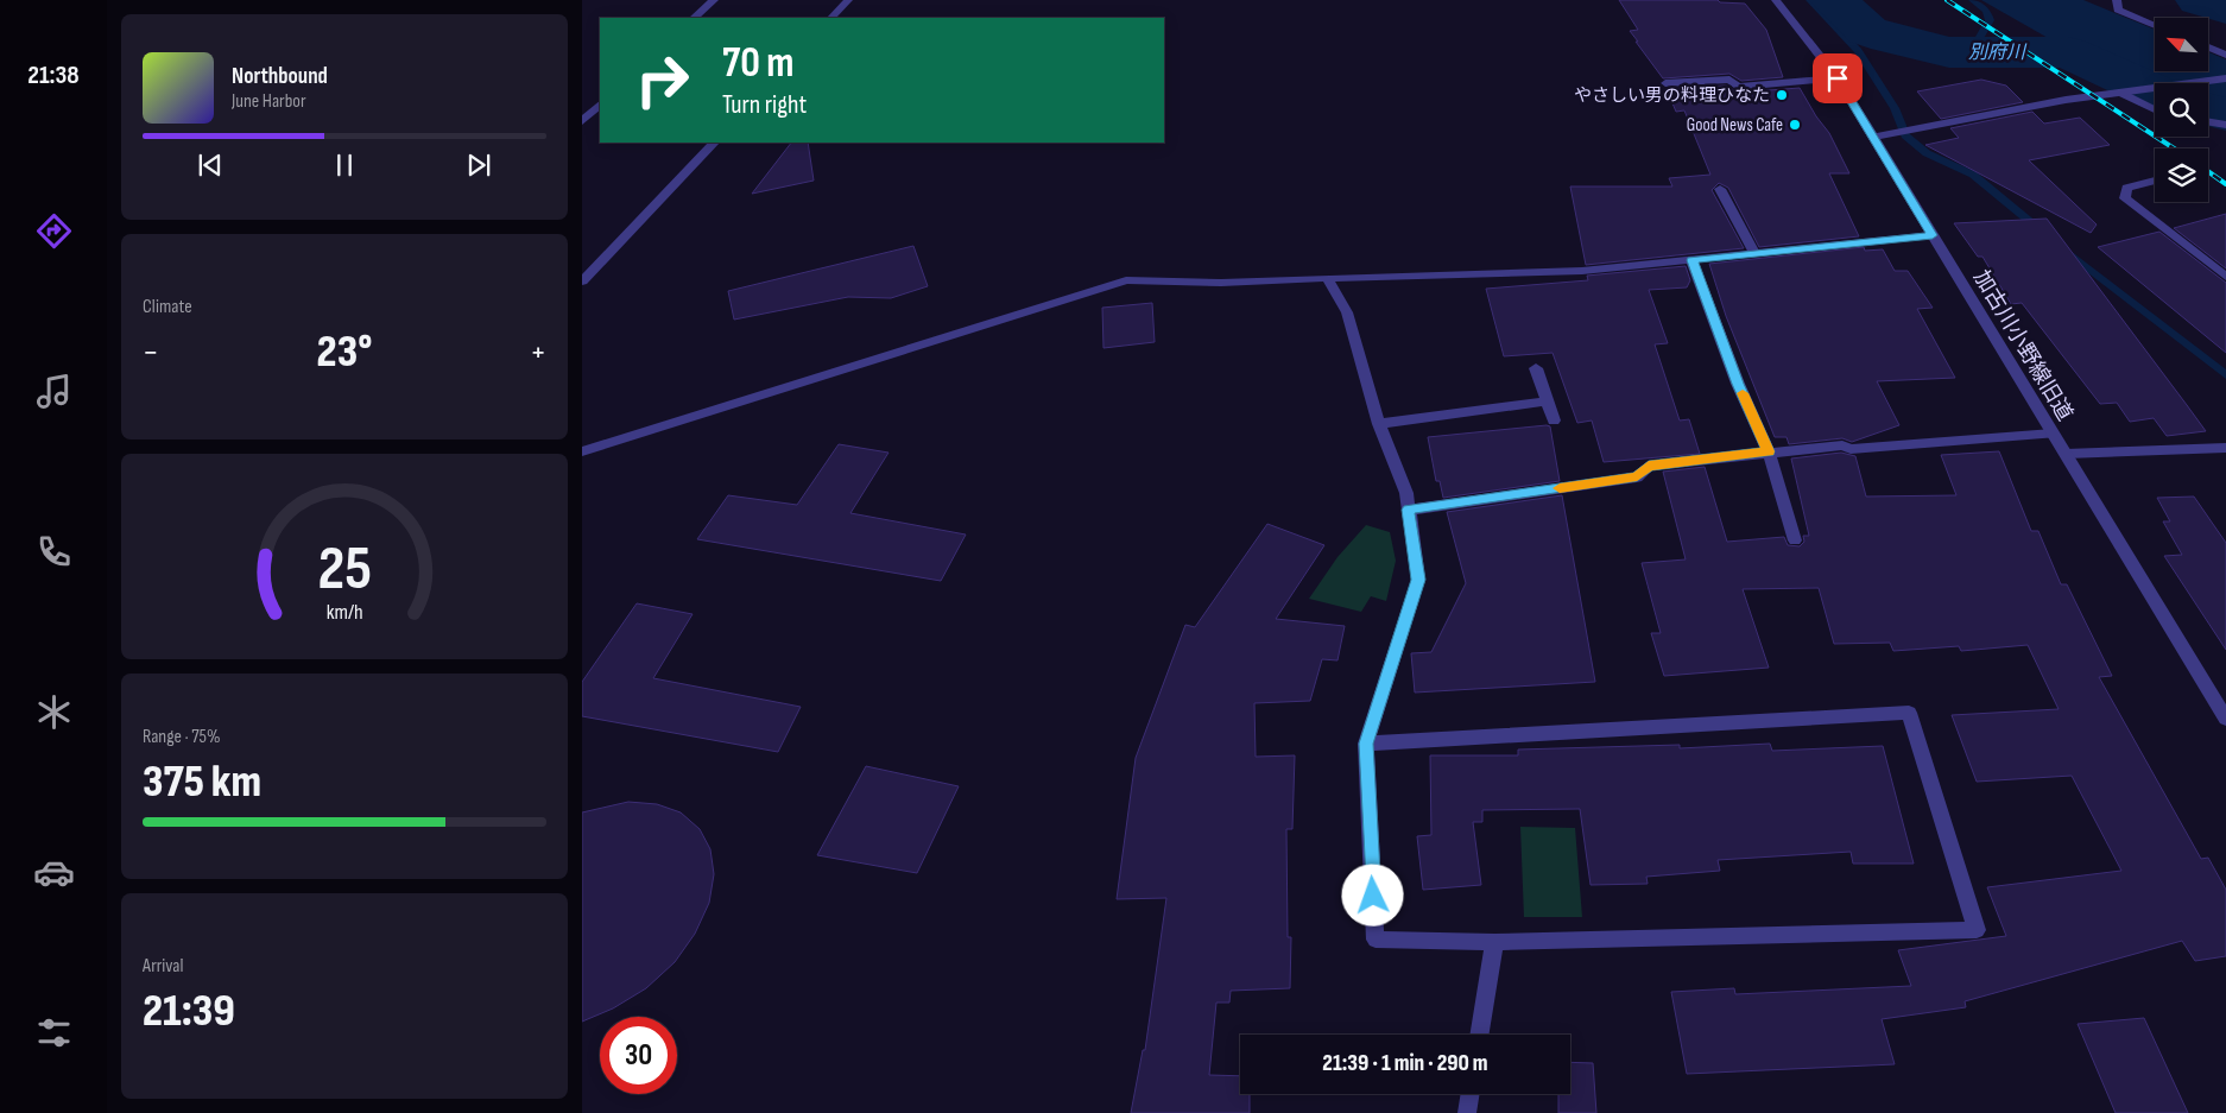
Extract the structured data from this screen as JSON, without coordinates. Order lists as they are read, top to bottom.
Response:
{
  "streets": {
    "street": ["加古川小野線旧道"]
  },
  "water": ["別府川"],
  "places": ["やさしい男の料理ひなた", "Good News Cafe"],
  "north": "top left",
  "page": {
    "tabs": "21:38",
    "turn": ["70 m", "Turn right"],
    "song": ["Northbound", "June Harbor"],
    "tile": [
      "Climate",
      ["Range · 75%", "375 km"],
      ["Arrival", "21:39"]
    ],
    "heat": ["−", "23°", "+"],
    "limit": "30",
    "trip": "21:39 · 1 min · 290 m",
    "gauge": ["25", "km/h"]
  }
}
